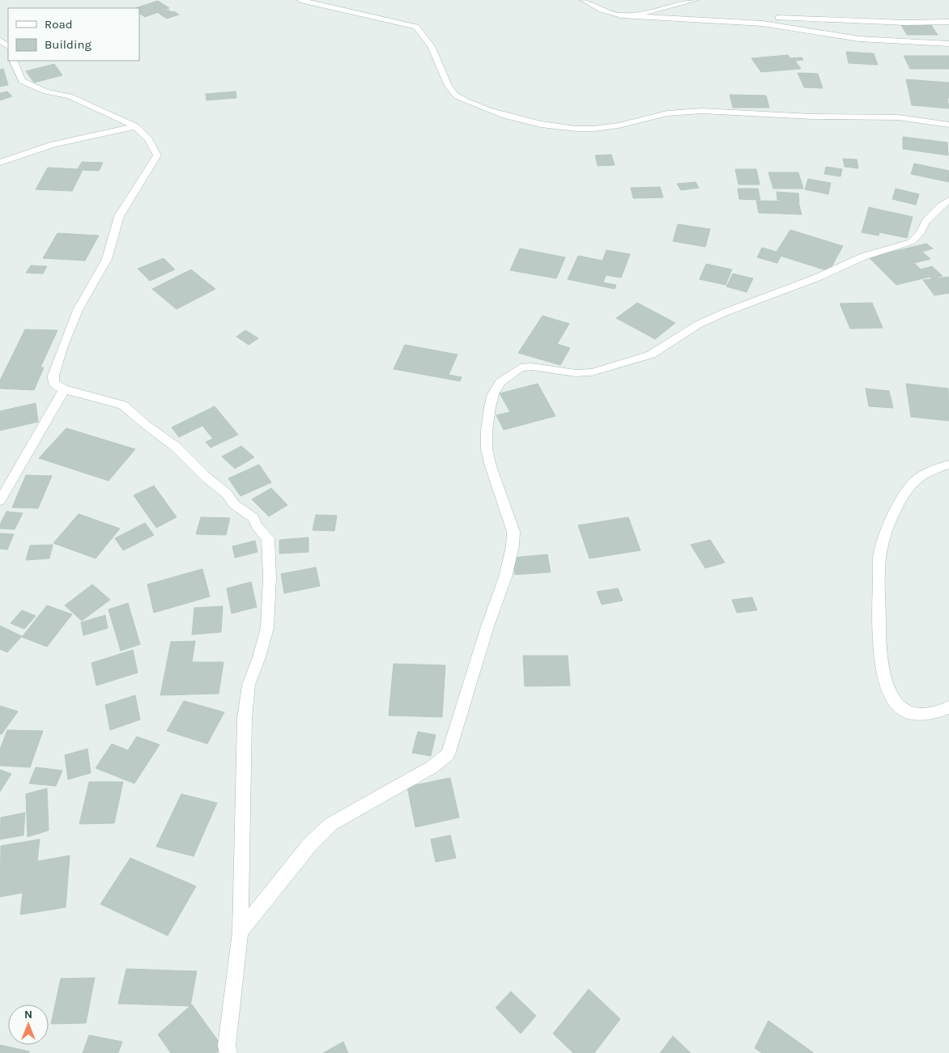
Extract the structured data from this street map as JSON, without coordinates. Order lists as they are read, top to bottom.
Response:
{
  "legend": ["Road", "Building"],
  "north": "top"
}
